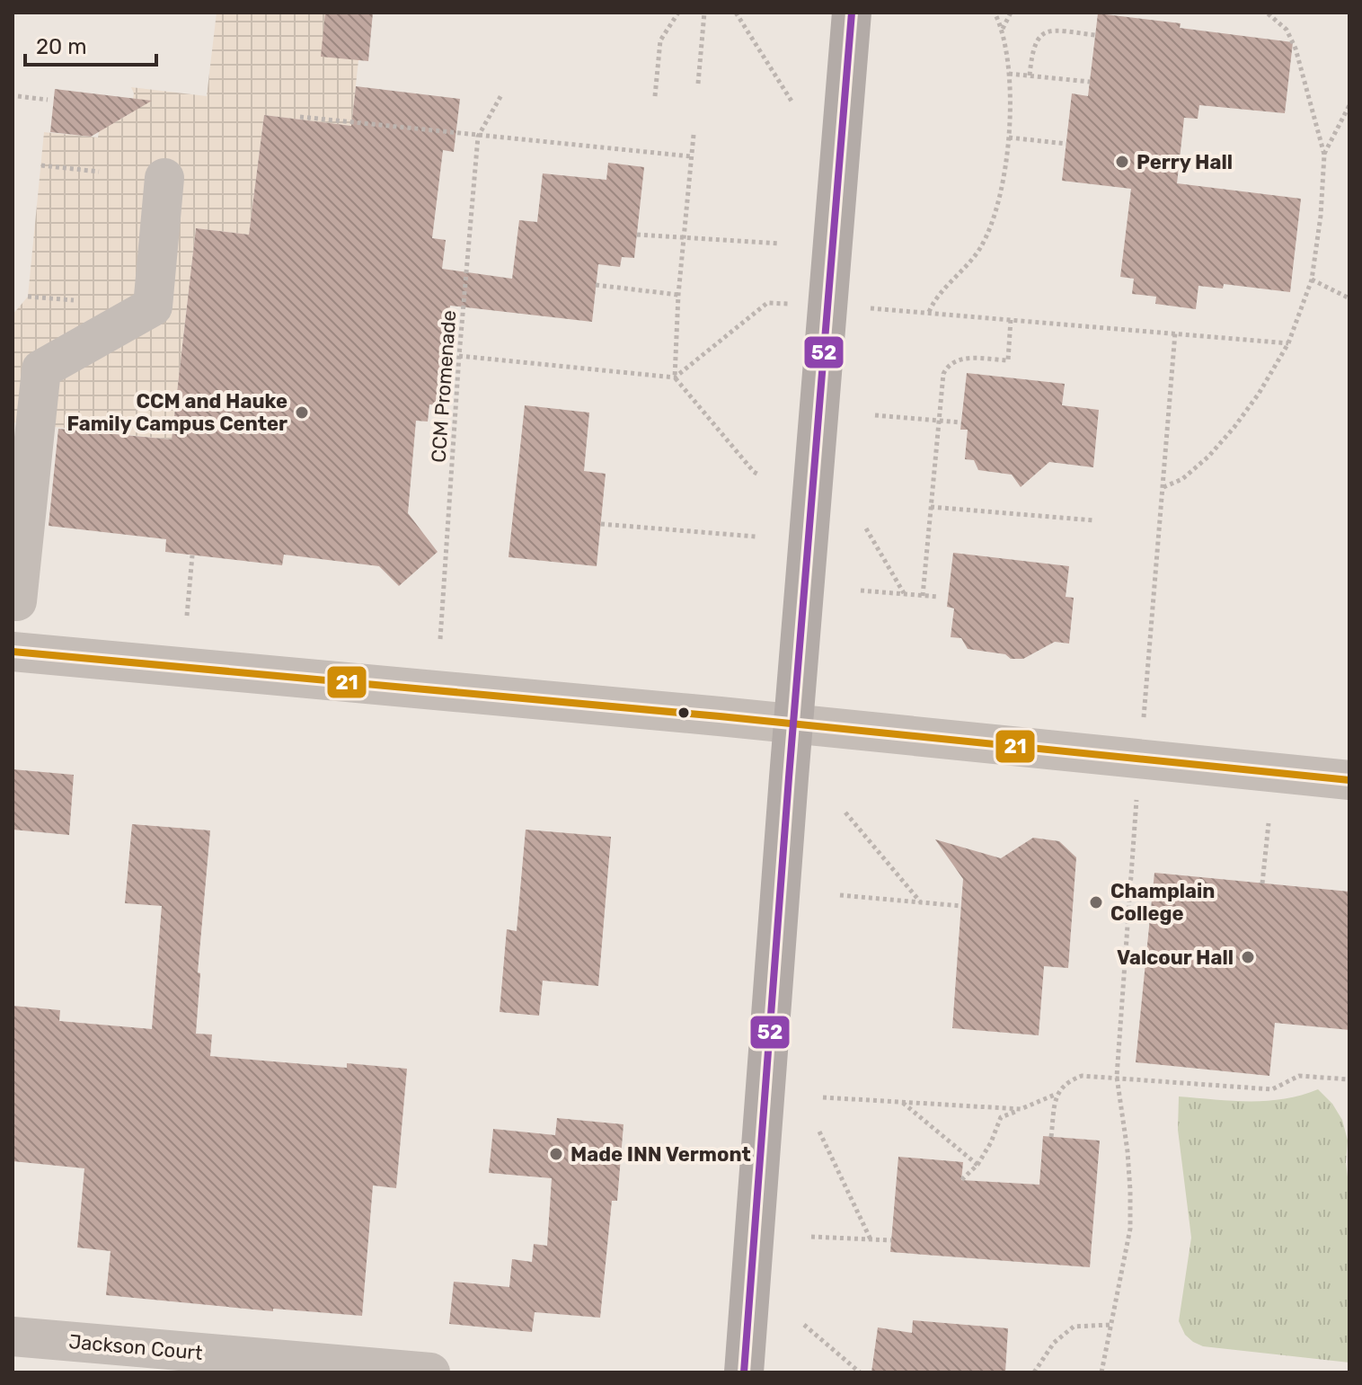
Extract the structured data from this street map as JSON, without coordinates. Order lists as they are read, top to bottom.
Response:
{
  "streets": {
    "street": ["Jackson Court"],
    "path": ["CCM Promenade"]
  },
  "places": [
    "Perry Hall",
    "CCM and Hauke Family Campus Center",
    "Champlain College",
    "Valcour Hall",
    "Made INN Vermont"
  ],
  "lines": ["transit line 52", "transit line 21"],
  "scale_bar": "20 m"
}
